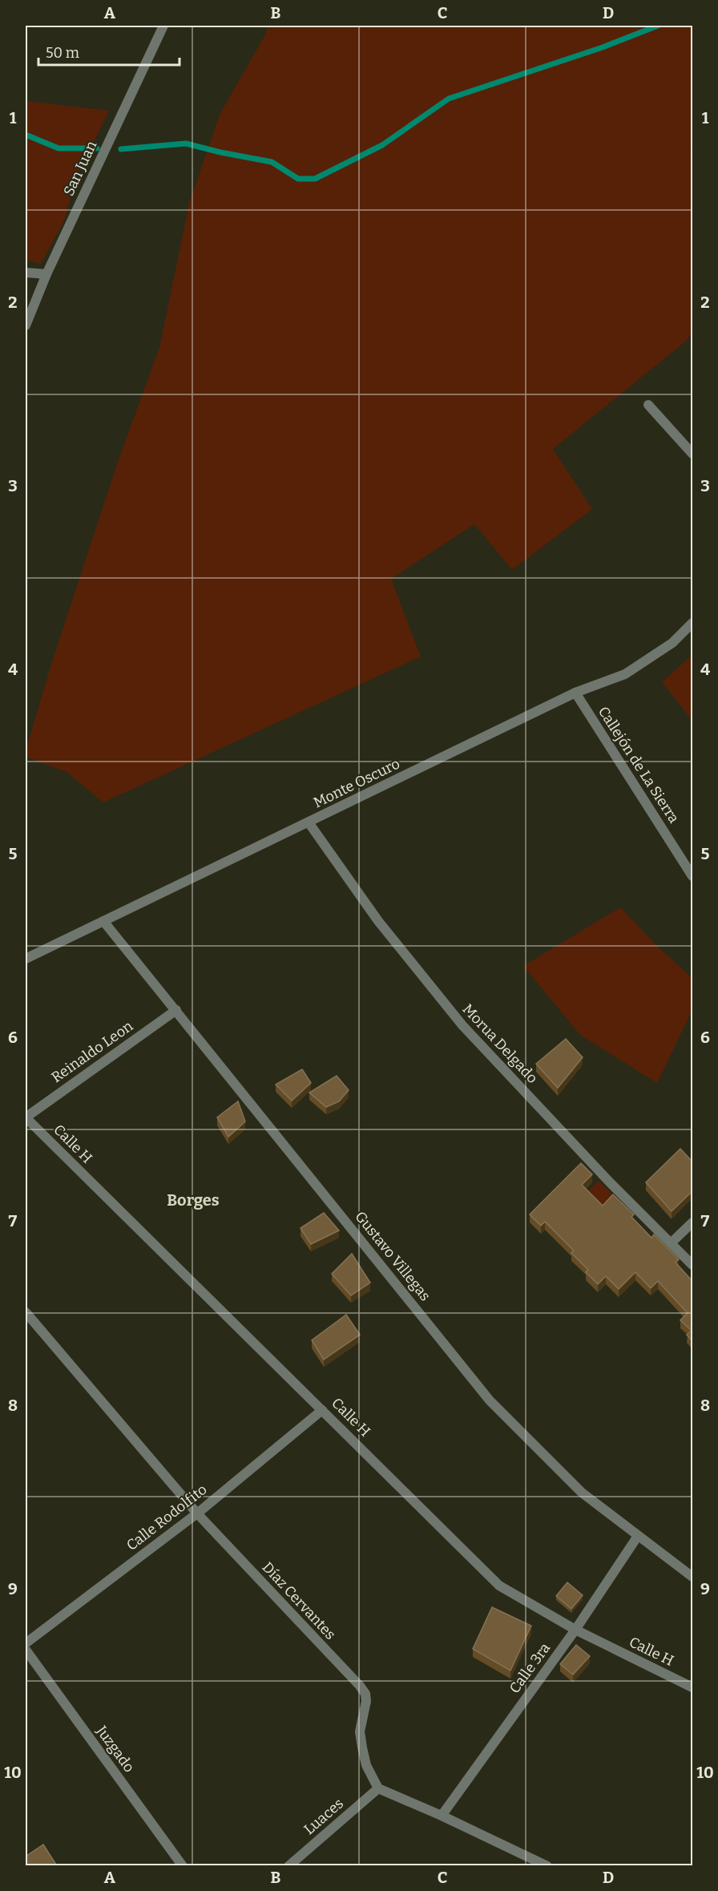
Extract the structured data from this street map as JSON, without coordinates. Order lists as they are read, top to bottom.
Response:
{
  "streets": {
    "street": [
      "San Juan",
      "Callejón de La Sierra",
      "Monte Oscuro",
      "Morua Delgado",
      "Reinaldo Leon",
      "Calle H",
      "Gustavo Villegas",
      "Calle Rodolfito",
      "Díaz Cervantes",
      "Calle 3ra",
      "Juzgado",
      "Luaces"
    ]
  },
  "crossings": [
    ["Callejón de La Sierra", "Monte Oscuro"],
    ["Monte Oscuro", "Morua Delgado"],
    ["Monte Oscuro", "Gustavo Villegas"],
    ["Reinaldo Leon", "Calle H"],
    ["Reinaldo Leon", "Gustavo Villegas"],
    ["Calle H", "Calle Rodolfito"],
    ["Calle H", "Calle 3ra"],
    ["Gustavo Villegas", "Calle 3ra"],
    ["Calle Rodolfito", "Díaz Cervantes"],
    ["Díaz Cervantes", "Luaces"]
  ],
  "districts": ["Borges"],
  "scale_bar": "50 m",
  "grid": {
    "columns": [
      "A",
      "B",
      "C",
      "D"
    ],
    "rows": [
      "1",
      "2",
      "3",
      "4",
      "5",
      "6",
      "7",
      "8",
      "9",
      "10"
    ]
  }
}
